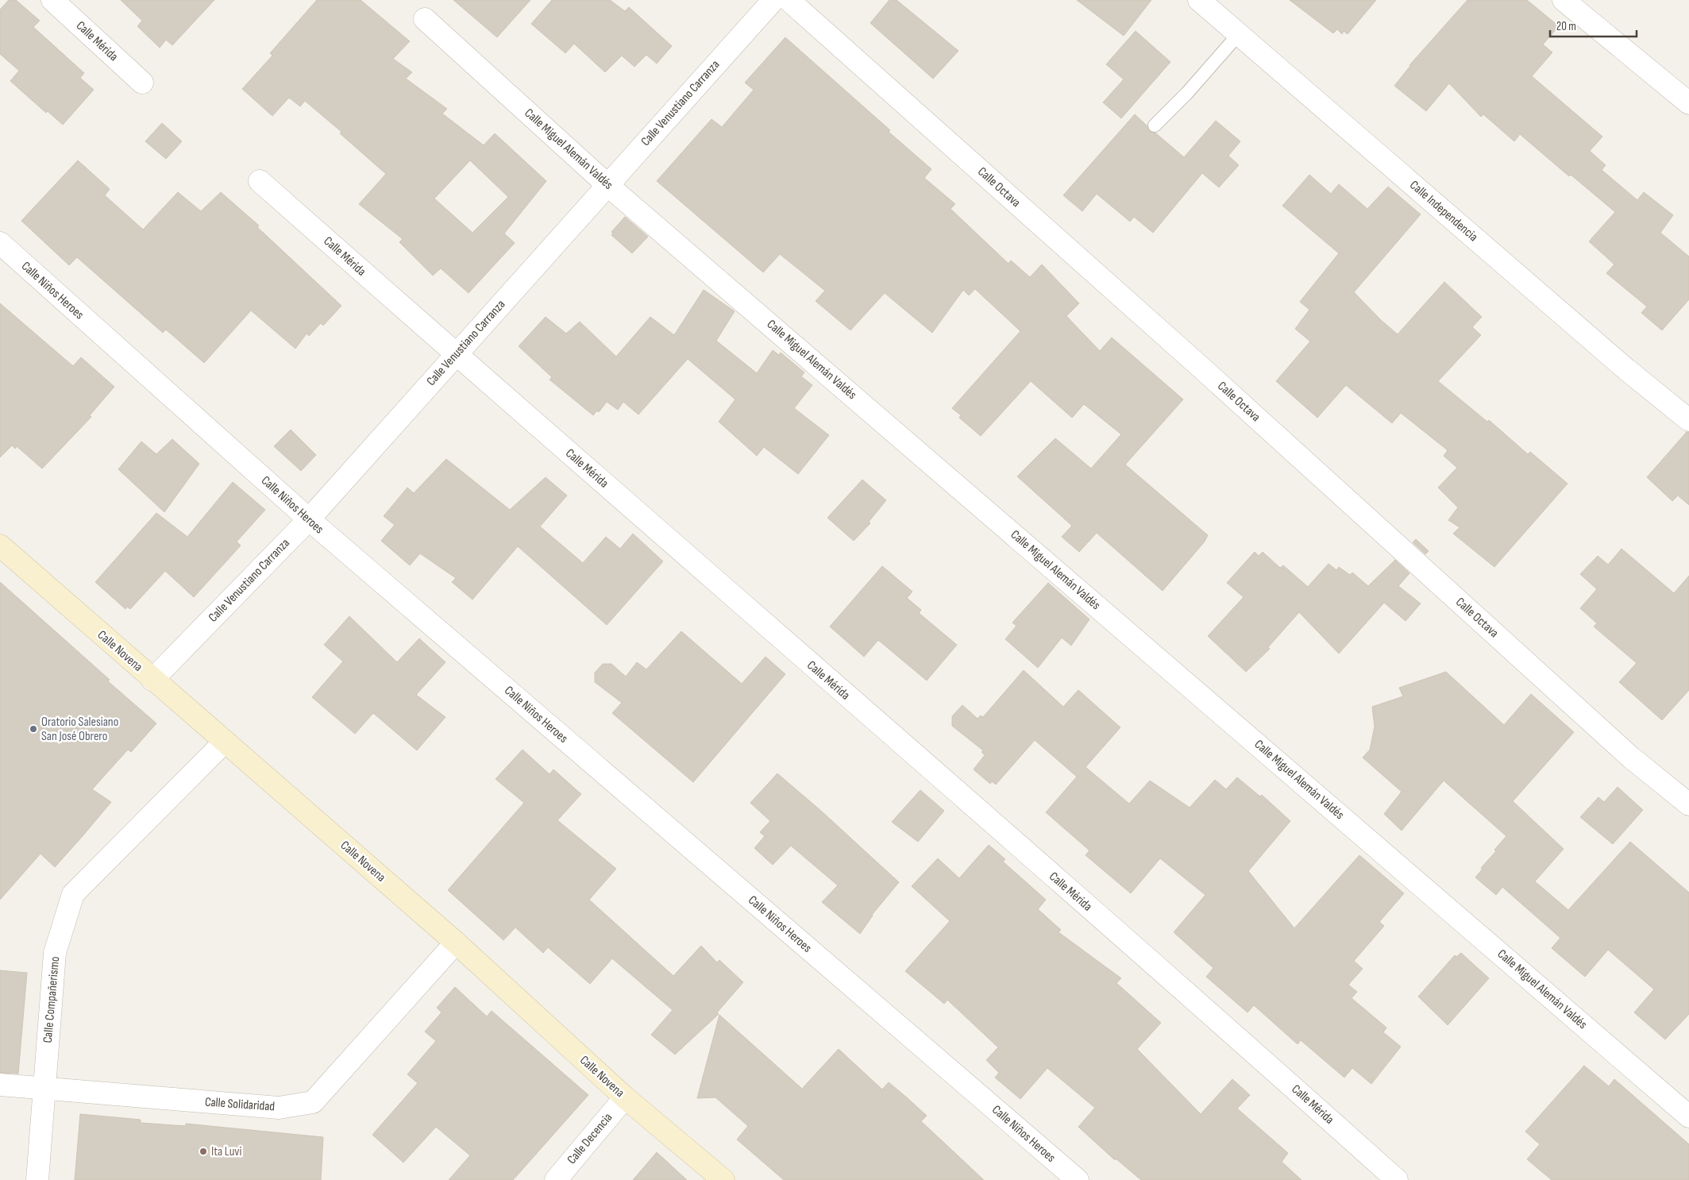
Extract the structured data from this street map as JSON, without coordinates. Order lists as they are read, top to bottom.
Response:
{
  "streets": {
    "street": [
      "Calle Mérida",
      "Calle Venustiano Carranza",
      "Calle Miguel Alemán Valdés",
      "Calle Octava",
      "Calle Independencia",
      "Calle Niños Heroes",
      "Calle Novena",
      "Calle Compañerismo",
      "Calle Solidaridad",
      "Calle Decencia"
    ]
  },
  "crossings": [
    ["Calle Mérida", "Calle Venustiano Carranza"],
    ["Calle Venustiano Carranza", "Calle Miguel Alemán Valdés"],
    ["Calle Venustiano Carranza", "Calle Niños Heroes"],
    ["Calle Venustiano Carranza", "Calle Novena"],
    ["Calle Novena", "Calle Compañerismo"],
    ["Calle Novena", "Calle Solidaridad"],
    ["Calle Novena", "Calle Decencia"],
    ["Calle Compañerismo", "Calle Solidaridad"]
  ],
  "places": ["Oratorio Salesiano San José Obrero", "Ita Luvi"],
  "scale_bar": "20 m"
}
